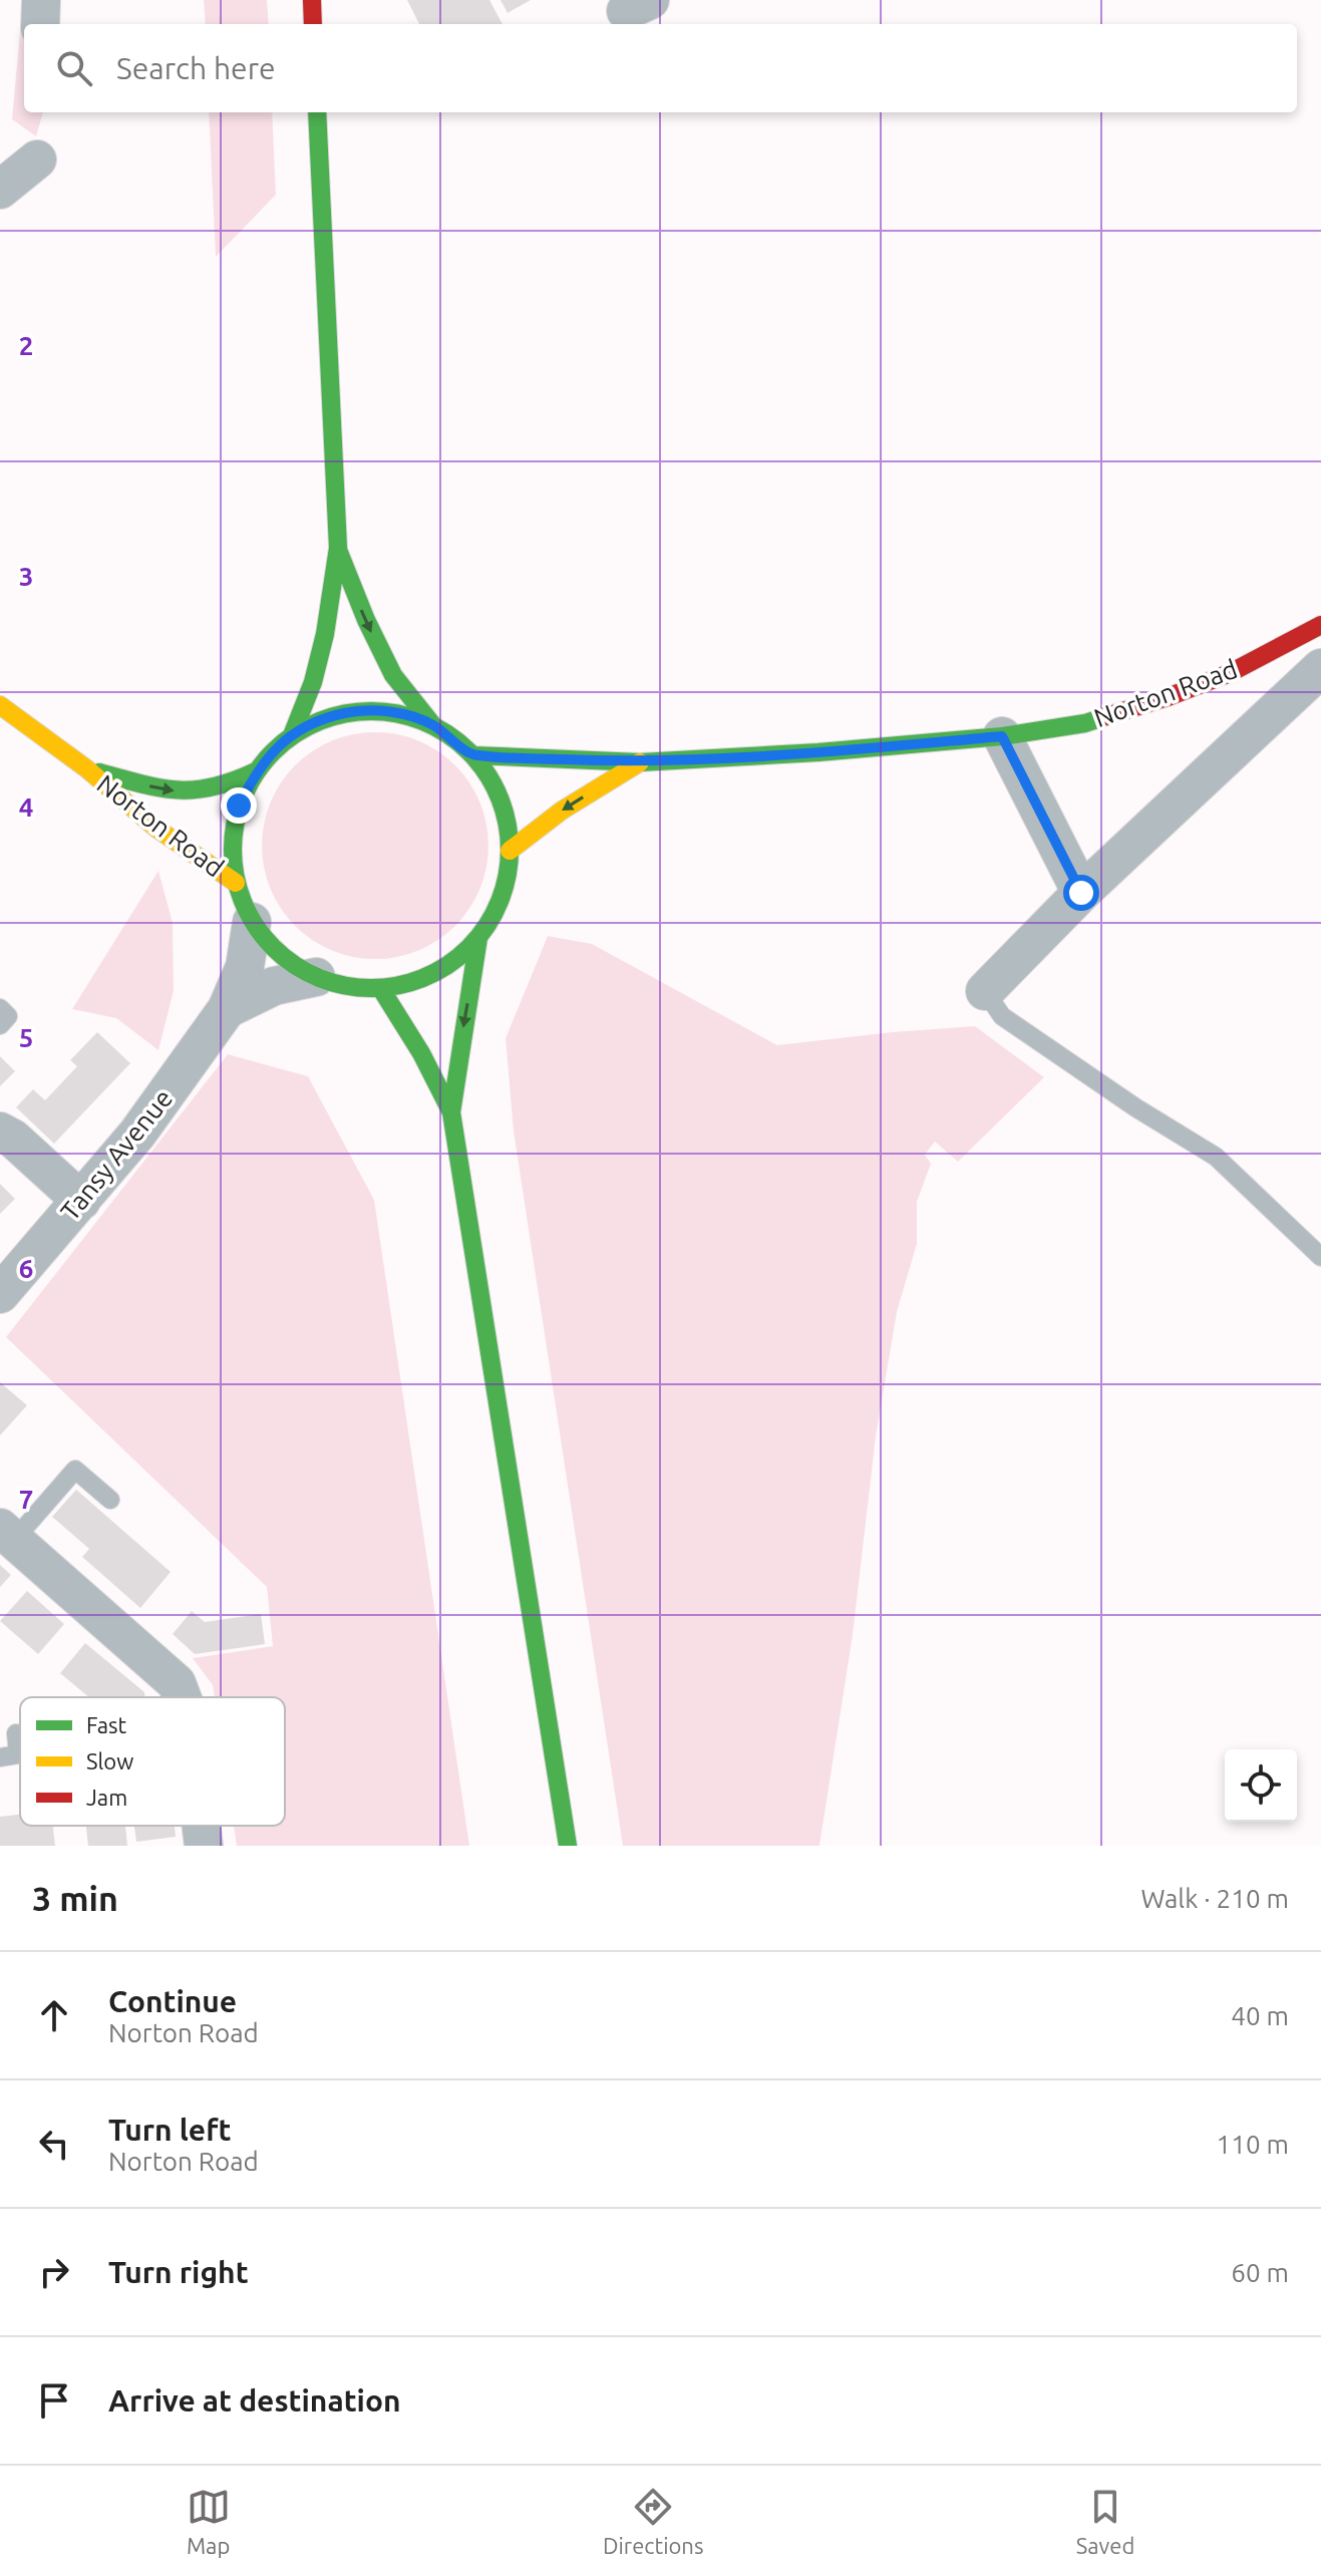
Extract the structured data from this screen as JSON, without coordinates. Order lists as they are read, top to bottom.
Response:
{
  "streets": {
    "main road": ["Norton Road"],
    "street": ["Tansy Avenue"]
  },
  "crossings": [
    ["Norton Road", "Tansy Avenue"]
  ],
  "legend": ["Fast", "Slow", "Jam"],
  "page": {
    "search": "Search here",
    "heading": ["3 min", "Walk · 210 m"],
    "list": [
      ["Continue", "Norton Road", "40 m"],
      ["Turn left", "Norton Road", "110 m"],
      ["Turn right", "60 m"],
      "Arrive at destination"
    ],
    "nav": ["Map", "Directions", "Saved"]
  },
  "grid": {
    "rows": [
      "2",
      "3",
      "4",
      "5",
      "6",
      "7"
    ]
  }
}
